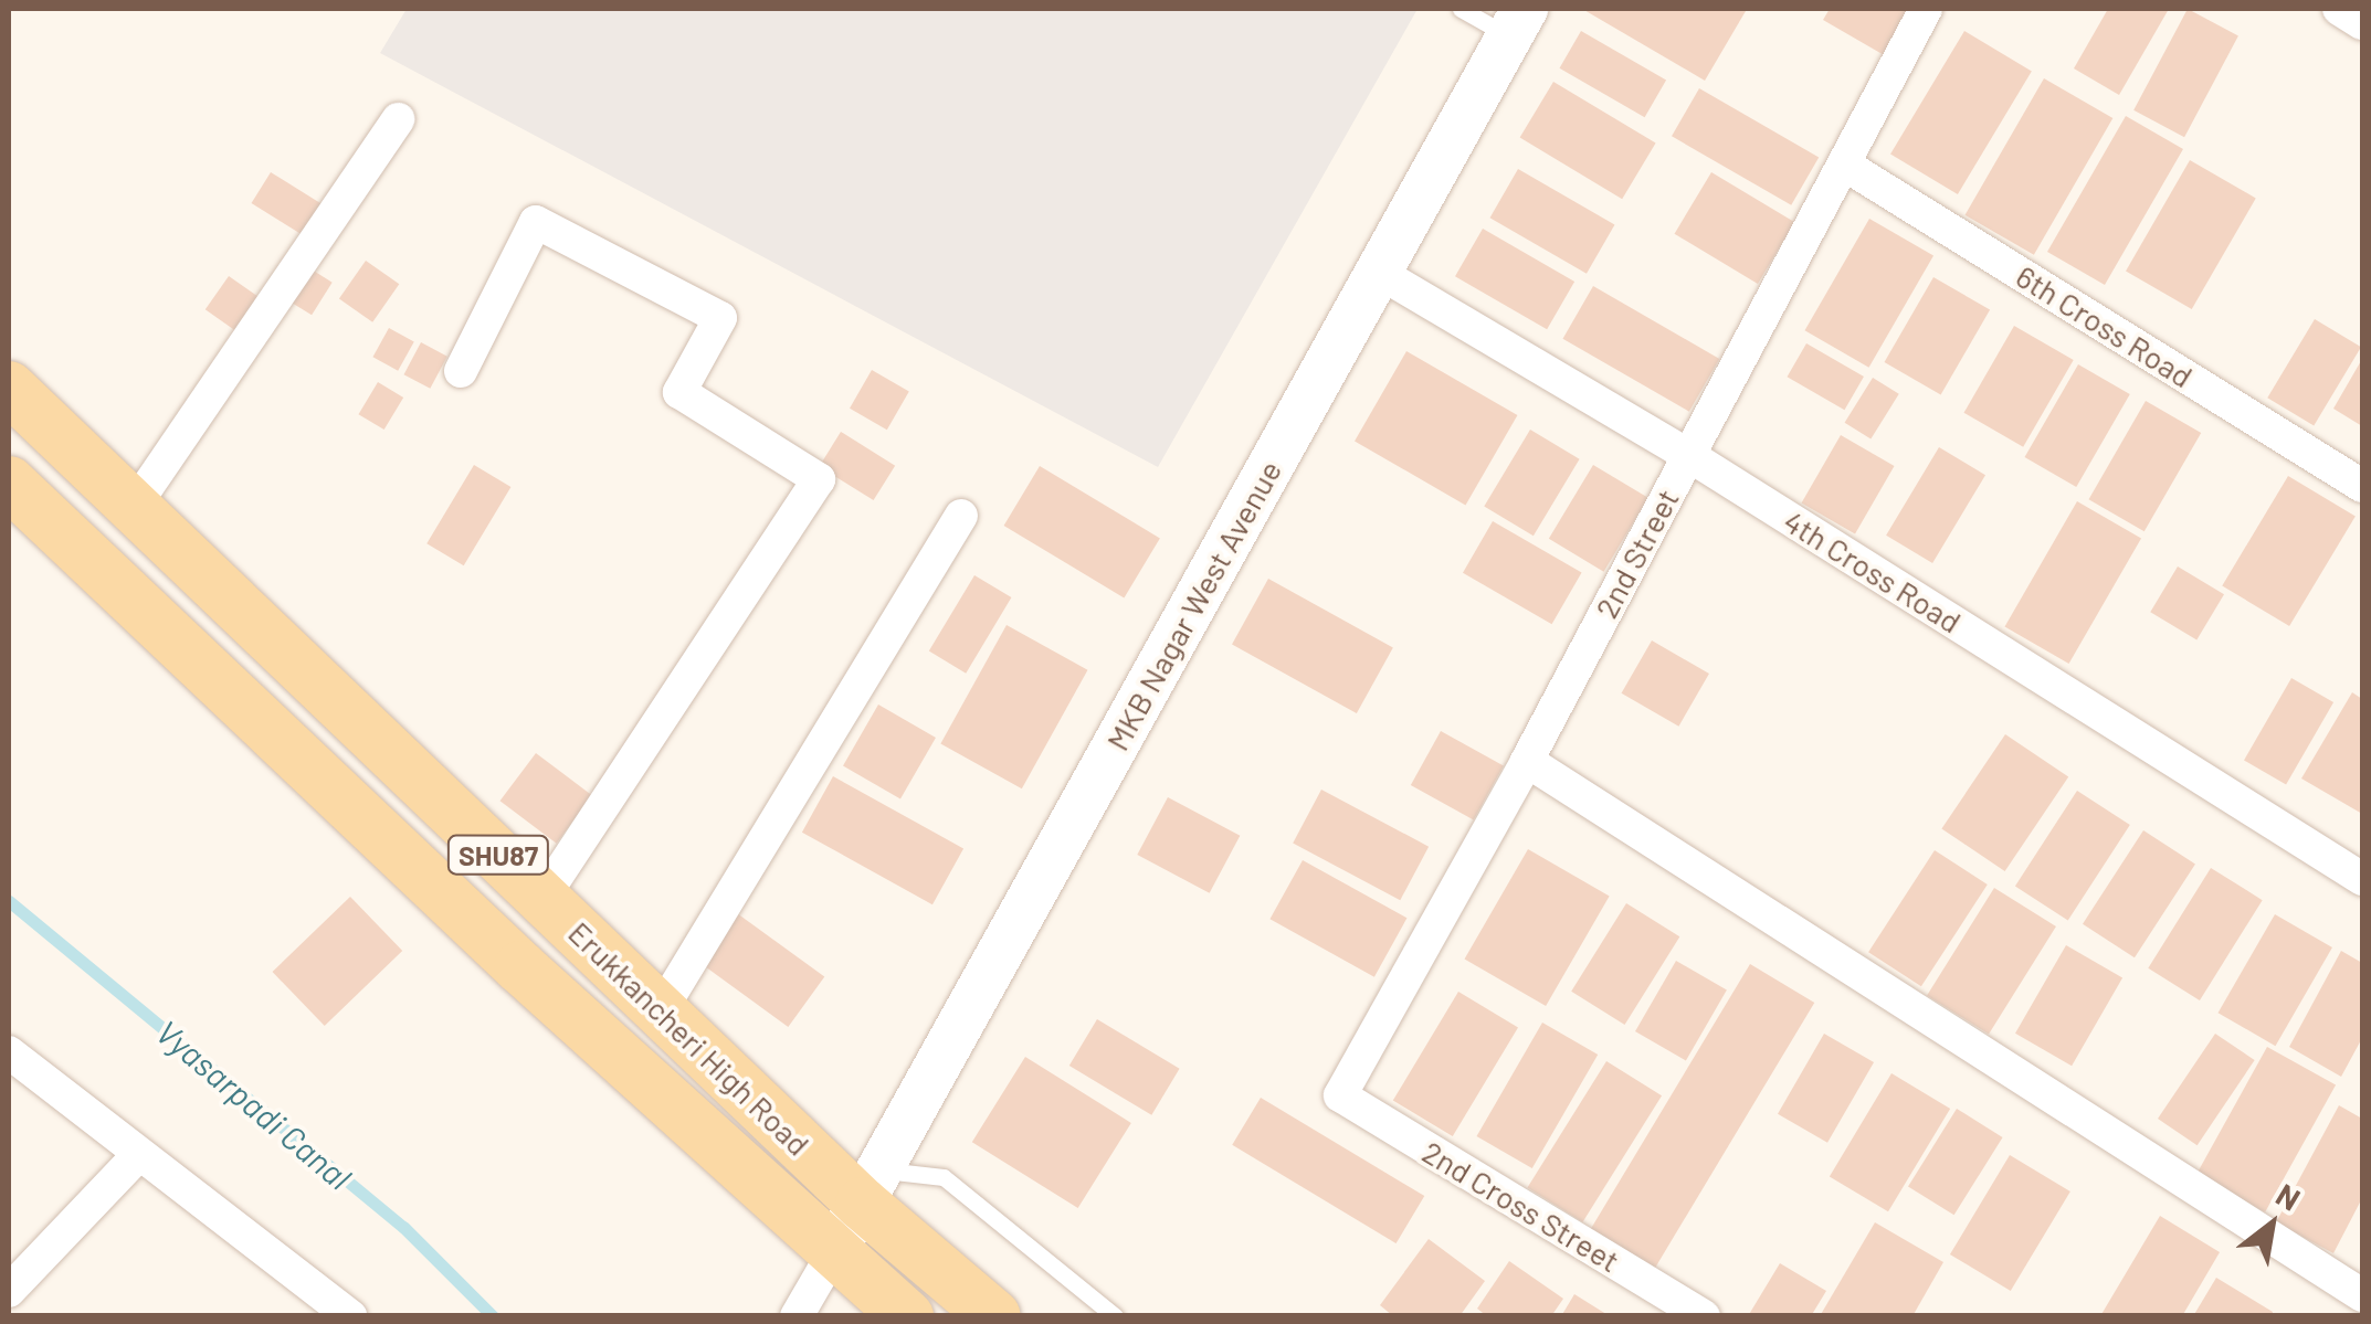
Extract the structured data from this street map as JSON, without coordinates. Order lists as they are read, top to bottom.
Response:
{
  "streets": {
    "main road": ["MKB Nagar West Avenue", "SHU87", "Erukkancheri High Road"],
    "street": [
      "6th Cross Road",
      "2nd Street",
      "4th Cross Road",
      "2nd Cross Street"
    ]
  },
  "crossings": [
    ["6th Cross Road", "2nd Street"],
    ["2nd Street", "4th Cross Road"],
    ["2nd Street", "2nd Cross Street"],
    ["4th Cross Road", "MKB Nagar West Avenue"],
    ["MKB Nagar West Avenue", "SHU87"],
    ["MKB Nagar West Avenue", "Erukkancheri High Road"]
  ],
  "water": ["Vyasarpadi Canal"],
  "north": "top right"
}
